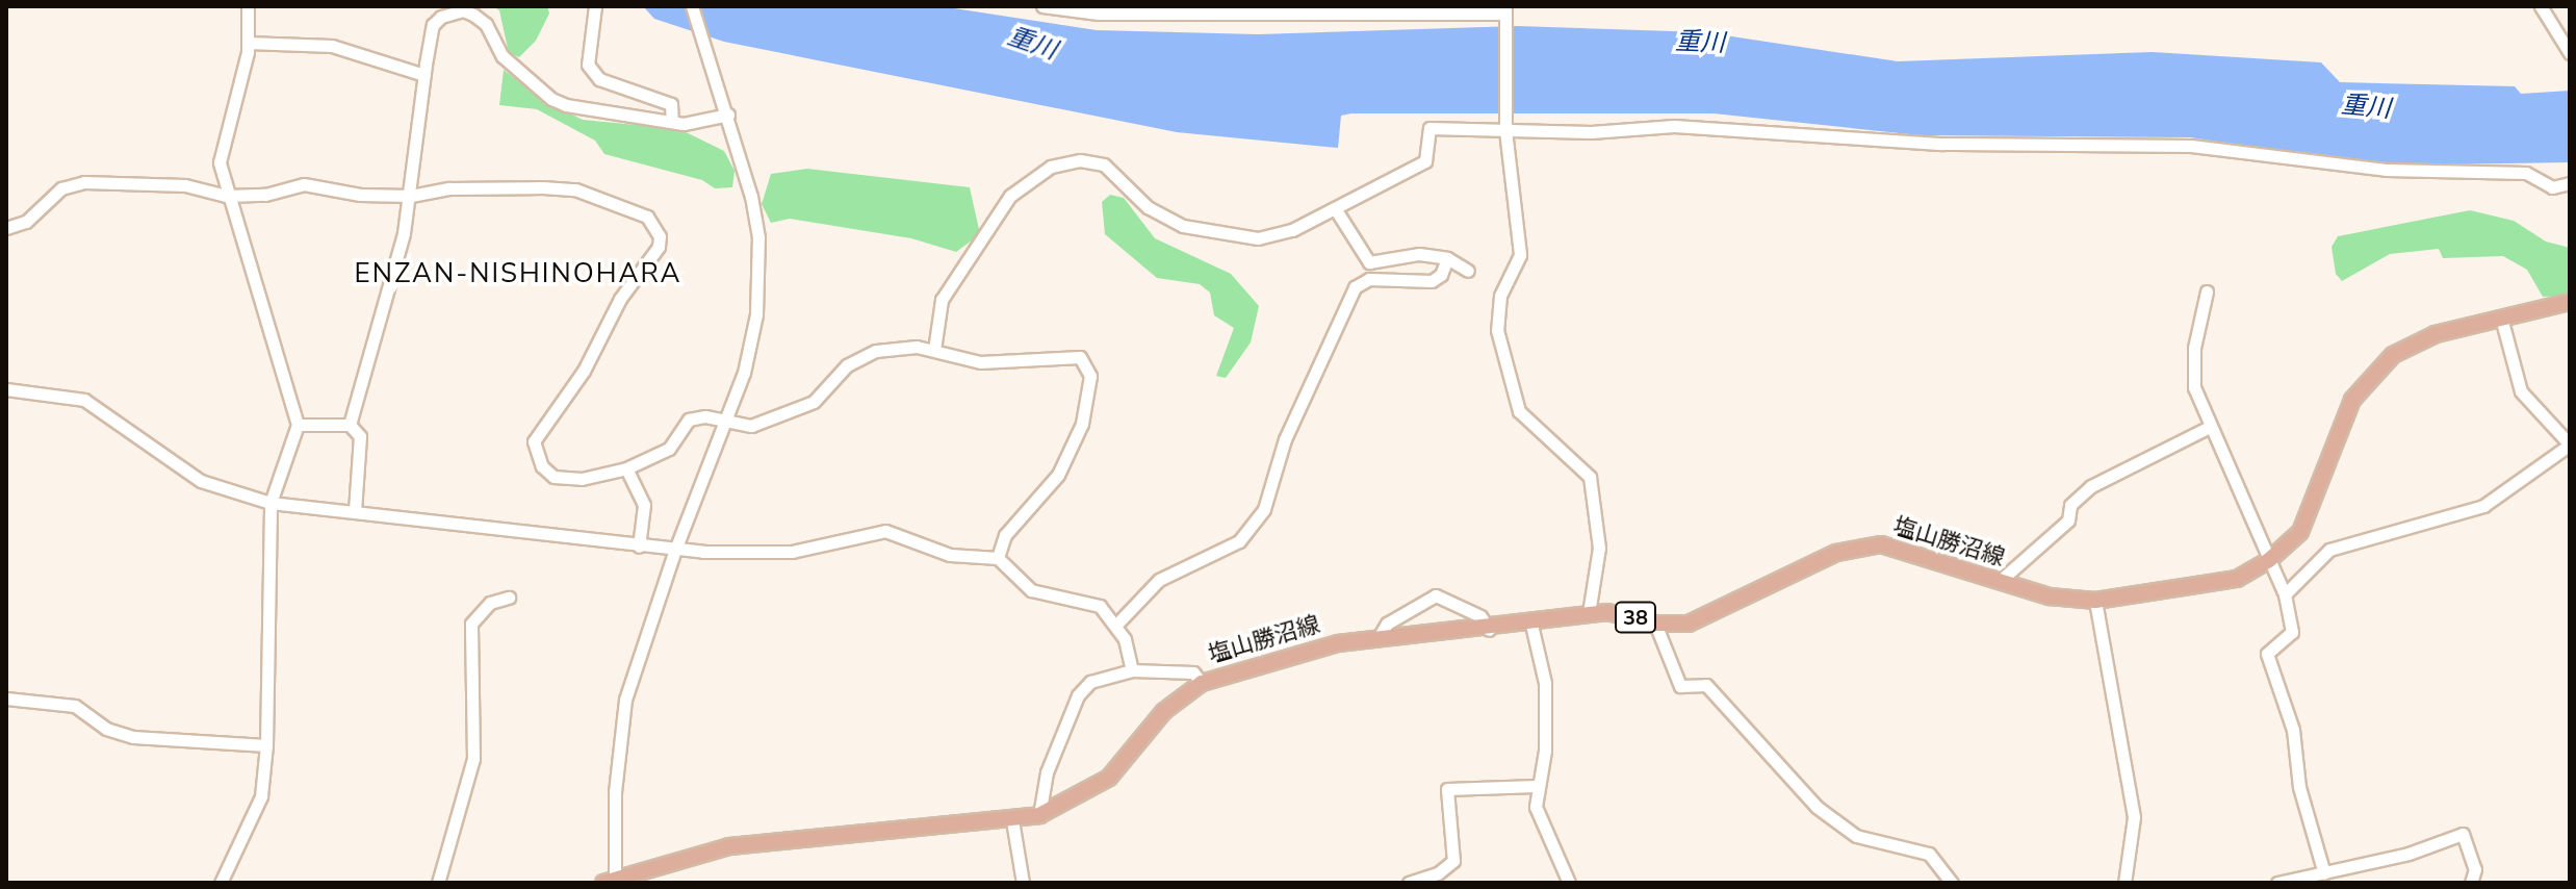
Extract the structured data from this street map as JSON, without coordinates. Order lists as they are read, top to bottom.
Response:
{
  "streets": {
    "main road": ["塩山勝沼線", "38"]
  },
  "districts": ["ENZAN-NISHINOHARA"],
  "water": ["重川"]
}
